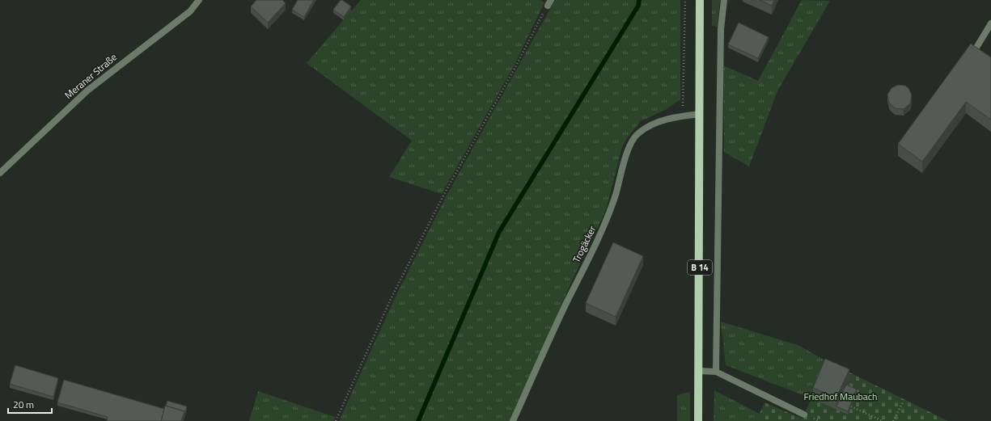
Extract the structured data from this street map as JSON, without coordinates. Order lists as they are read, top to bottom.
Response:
{
  "streets": {
    "main road": ["B 14"],
    "street": ["Meraner Straße", "Trogäcker"]
  },
  "crossings": [
    ["Trogäcker", "B 14"]
  ],
  "parks": ["Friedhof Maubach"],
  "scale_bar": "20 m"
}
